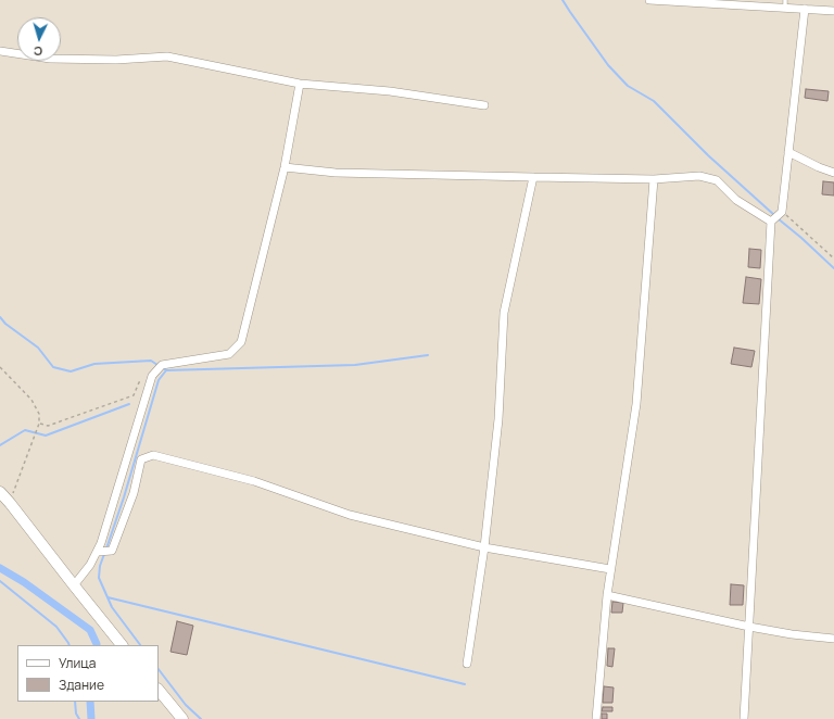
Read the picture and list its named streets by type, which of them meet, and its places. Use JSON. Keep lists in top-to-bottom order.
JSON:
{
  "legend": ["Улица", "Здание"],
  "north": "bottom"
}
